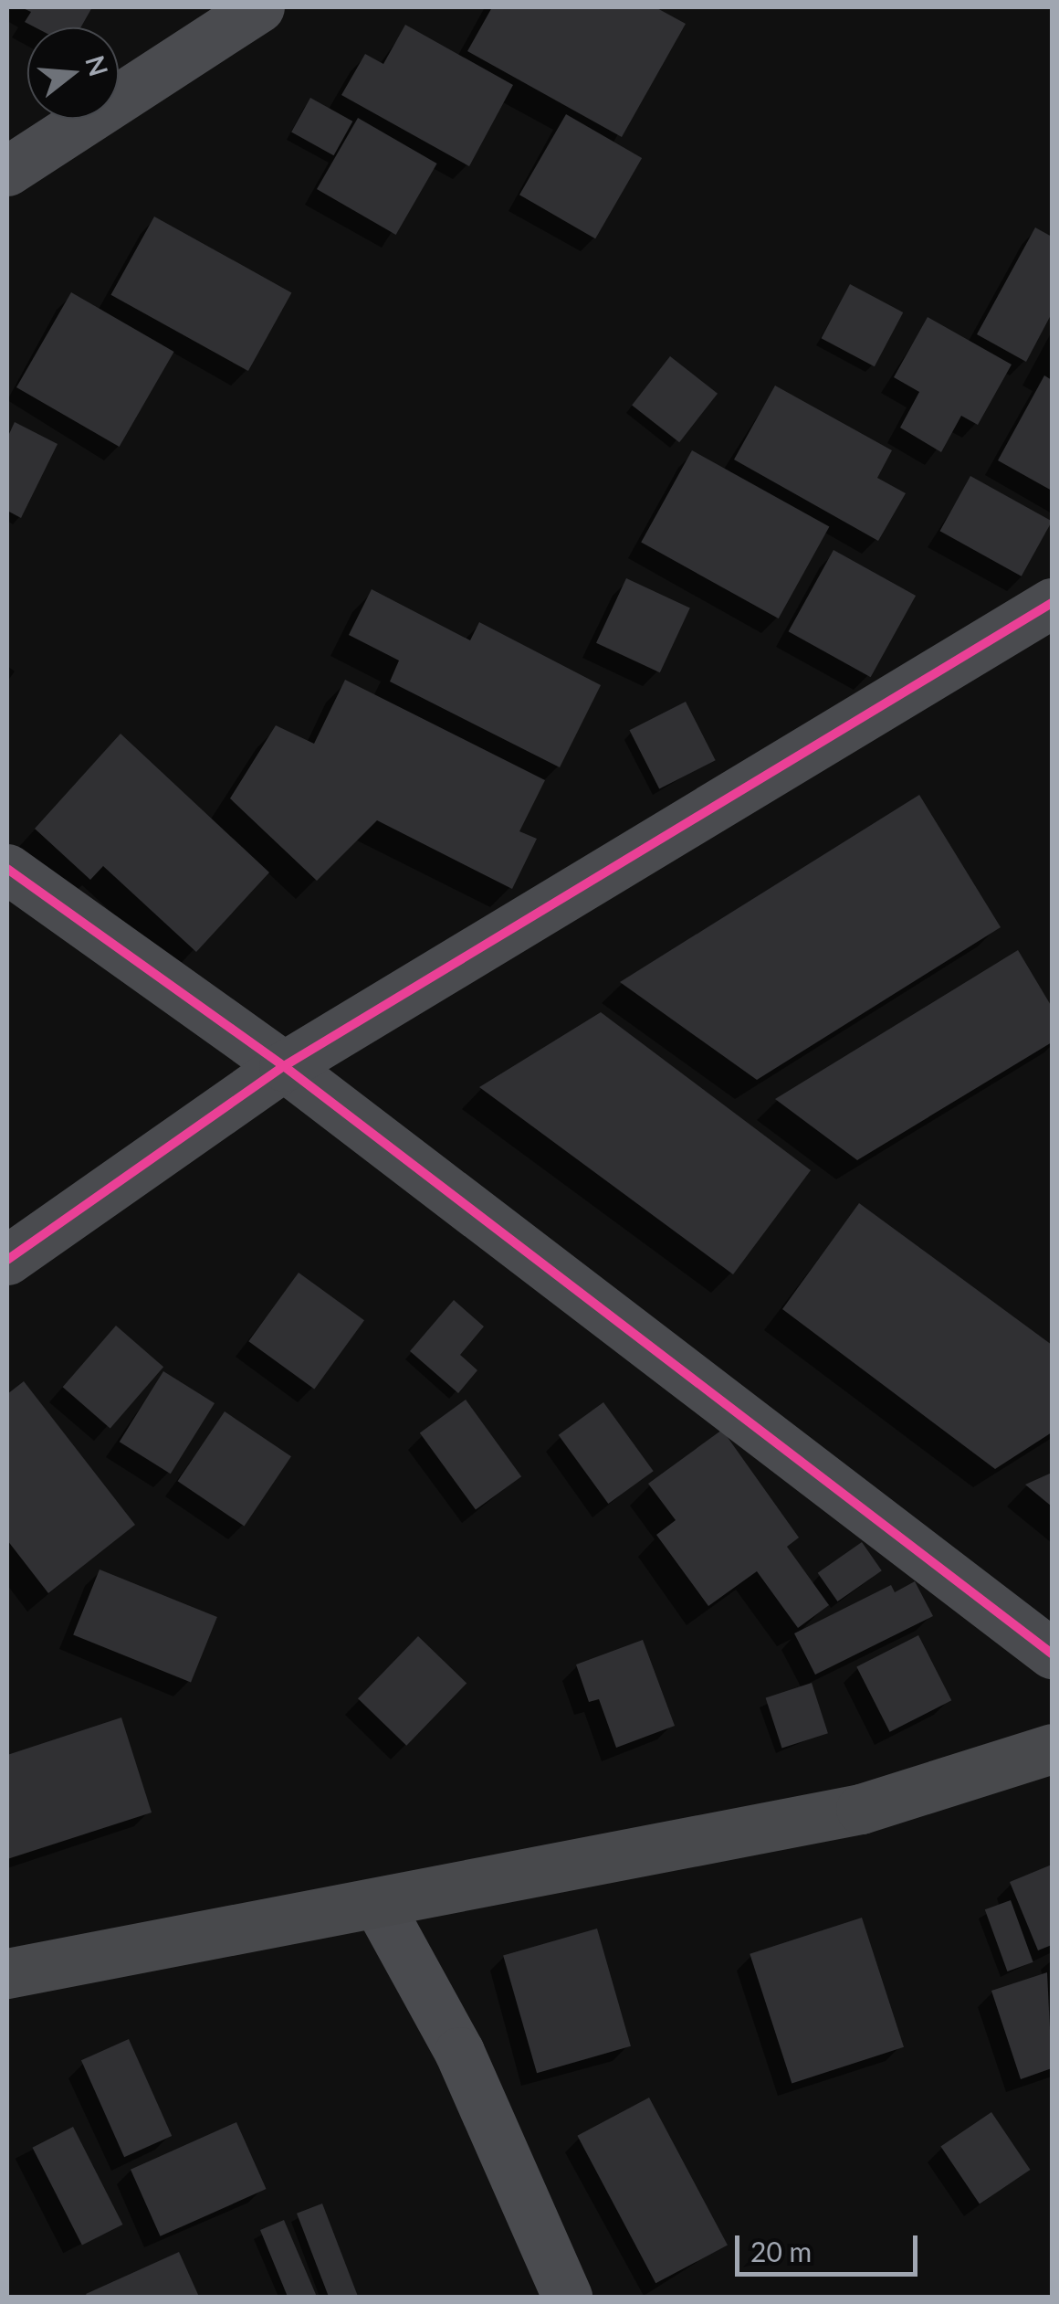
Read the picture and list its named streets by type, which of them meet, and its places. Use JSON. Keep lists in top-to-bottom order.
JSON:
{
  "scale_bar": "20 m",
  "north": "right"
}
